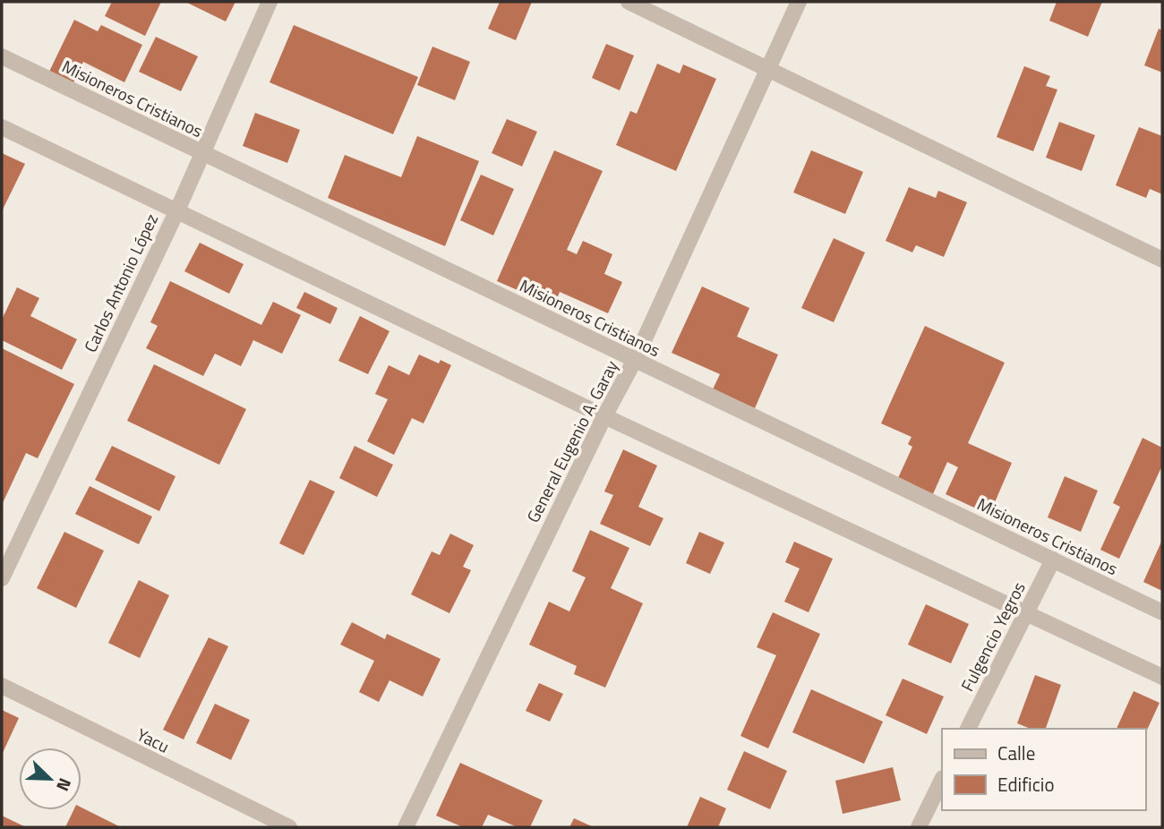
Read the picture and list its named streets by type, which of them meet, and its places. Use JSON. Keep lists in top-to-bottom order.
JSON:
{
  "streets": {
    "street": [
      "Misioneros Cristianos",
      "Carlos Antonio López",
      "General Eugenio A. Garay",
      "Fulgencio Yegros",
      "Yacu"
    ]
  },
  "crossings": [
    ["Misioneros Cristianos", "Carlos Antonio López"],
    ["Misioneros Cristianos", "General Eugenio A. Garay"],
    ["Misioneros Cristianos", "Fulgencio Yegros"]
  ],
  "legend": ["Calle", "Edificio"],
  "north": "bottom right"
}
